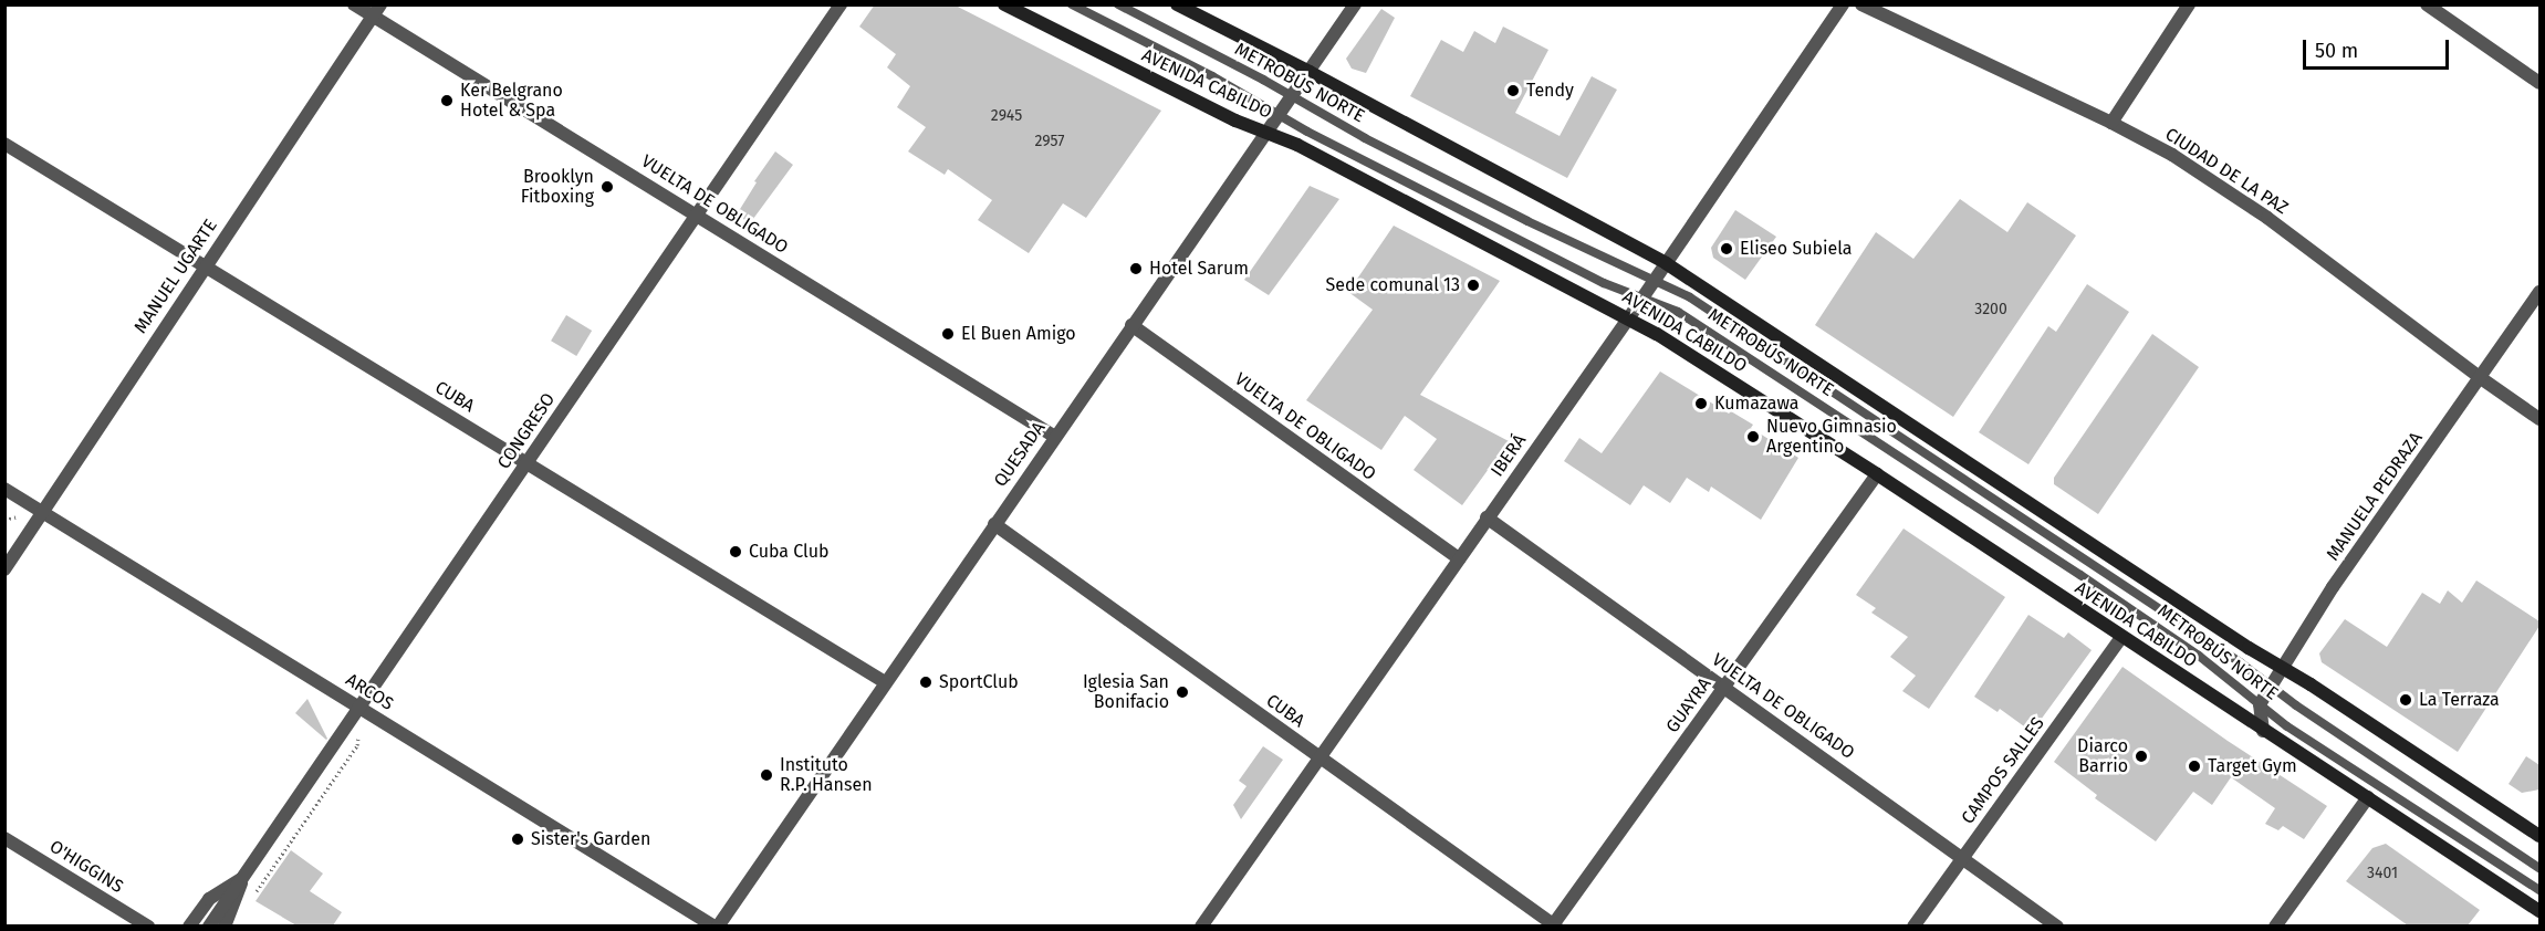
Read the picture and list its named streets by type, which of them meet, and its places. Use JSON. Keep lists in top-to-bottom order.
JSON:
{
  "streets": {
    "main road": ["AVENIDA CABILDO"],
    "street": [
      "CIUDAD DE LA PAZ",
      "VUELTA DE OBLIGADO",
      "MANUEL UGARTE",
      "CUBA",
      "CONGRESO",
      "QUESADA",
      "IBERÁ",
      "MANUELA PEDRAZA",
      "ARCOS",
      "GUAYRA",
      "CAMPOS SALLES",
      "O'HIGGINS"
    ],
    "lane": ["METROBÚS NORTE"]
  },
  "crossings": [
    ["METROBÚS NORTE", "QUESADA"],
    ["METROBÚS NORTE", "IBERÁ"],
    ["METROBÚS NORTE", "MANUELA PEDRAZA"],
    ["AVENIDA CABILDO", "QUESADA"],
    ["AVENIDA CABILDO", "IBERÁ"],
    ["AVENIDA CABILDO", "GUAYRA"],
    ["AVENIDA CABILDO", "CAMPOS SALLES"],
    ["CIUDAD DE LA PAZ", "MANUELA PEDRAZA"],
    ["VUELTA DE OBLIGADO", "MANUEL UGARTE"],
    ["VUELTA DE OBLIGADO", "CONGRESO"],
    ["VUELTA DE OBLIGADO", "QUESADA"],
    ["VUELTA DE OBLIGADO", "IBERÁ"],
    ["VUELTA DE OBLIGADO", "GUAYRA"],
    ["VUELTA DE OBLIGADO", "CAMPOS SALLES"],
    ["MANUEL UGARTE", "CUBA"],
    ["MANUEL UGARTE", "ARCOS"],
    ["CUBA", "CONGRESO"],
    ["CUBA", "QUESADA"],
    ["CUBA", "IBERÁ"],
    ["CUBA", "GUAYRA"],
    ["CONGRESO", "ARCOS"],
    ["QUESADA", "ARCOS"]
  ],
  "places": [
    "Tendy",
    "Ker Belgrano Hotel & Spa",
    "Brooklyn Fitboxing",
    "Eliseo Subiela",
    "Hotel Sarum",
    "Sede comunal 13",
    "El Buen Amigo",
    "Kumazawa",
    "Nuevo Gimnasio Argentino",
    "Cuba Club",
    "SportClub",
    "Iglesia San Bonifacio",
    "La Terraza",
    "Diarco Barrio",
    "Target Gym",
    "Instituto R.P. Hansen",
    "Sister's Garden"
  ],
  "house_numbers": [
    "2945",
    "2957",
    "3200",
    "3401"
  ],
  "scale_bar": "50 m"
}
